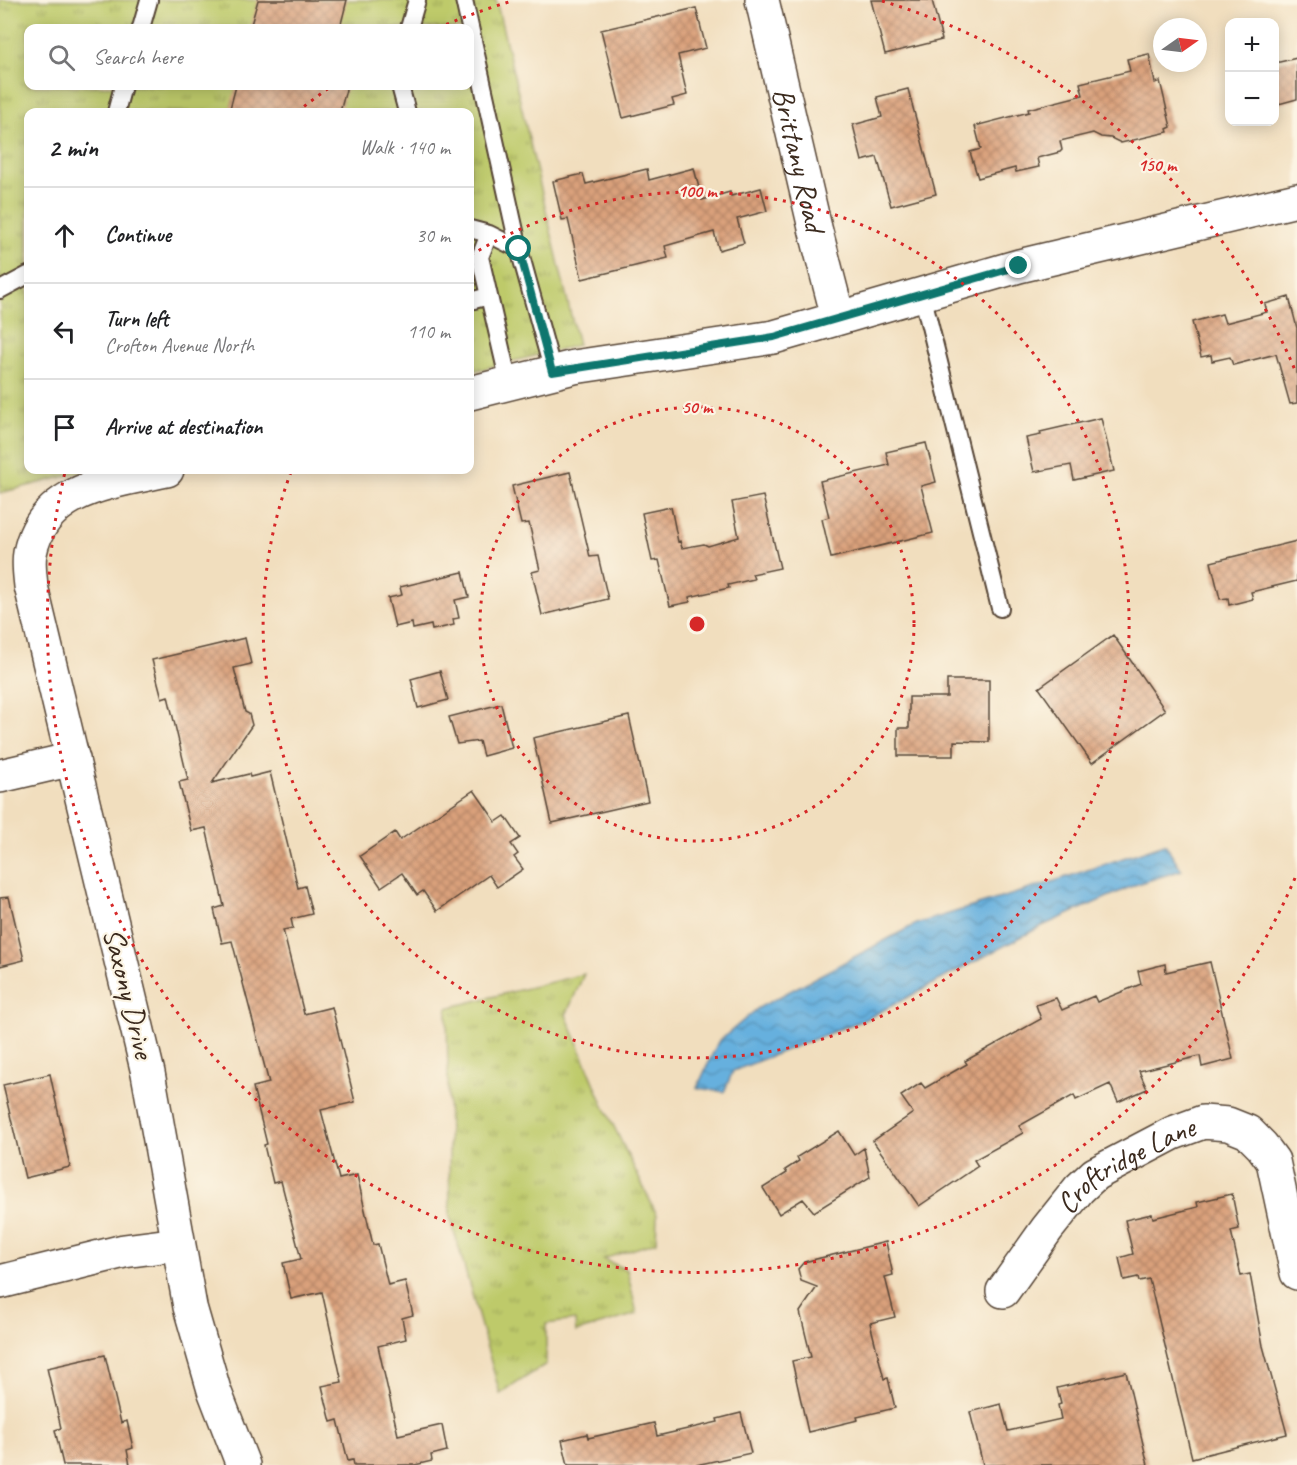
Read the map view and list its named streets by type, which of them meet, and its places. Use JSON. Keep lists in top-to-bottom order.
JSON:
{
  "streets": {
    "street": ["Brittany Road", "Saxony Drive", "Croftridge Lane"]
  },
  "north": "right",
  "page": {
    "map_buttons": ["+", "−"],
    "search": "Search here",
    "heading": ["2 min", "Walk · 140 m"],
    "list": [
      ["Continue", "30 m"],
      ["Turn left", "Crofton Avenue North", "110 m"],
      "Arrive at destination"
    ]
  },
  "rings": ["150 m", "100 m", "50 m"]
}
